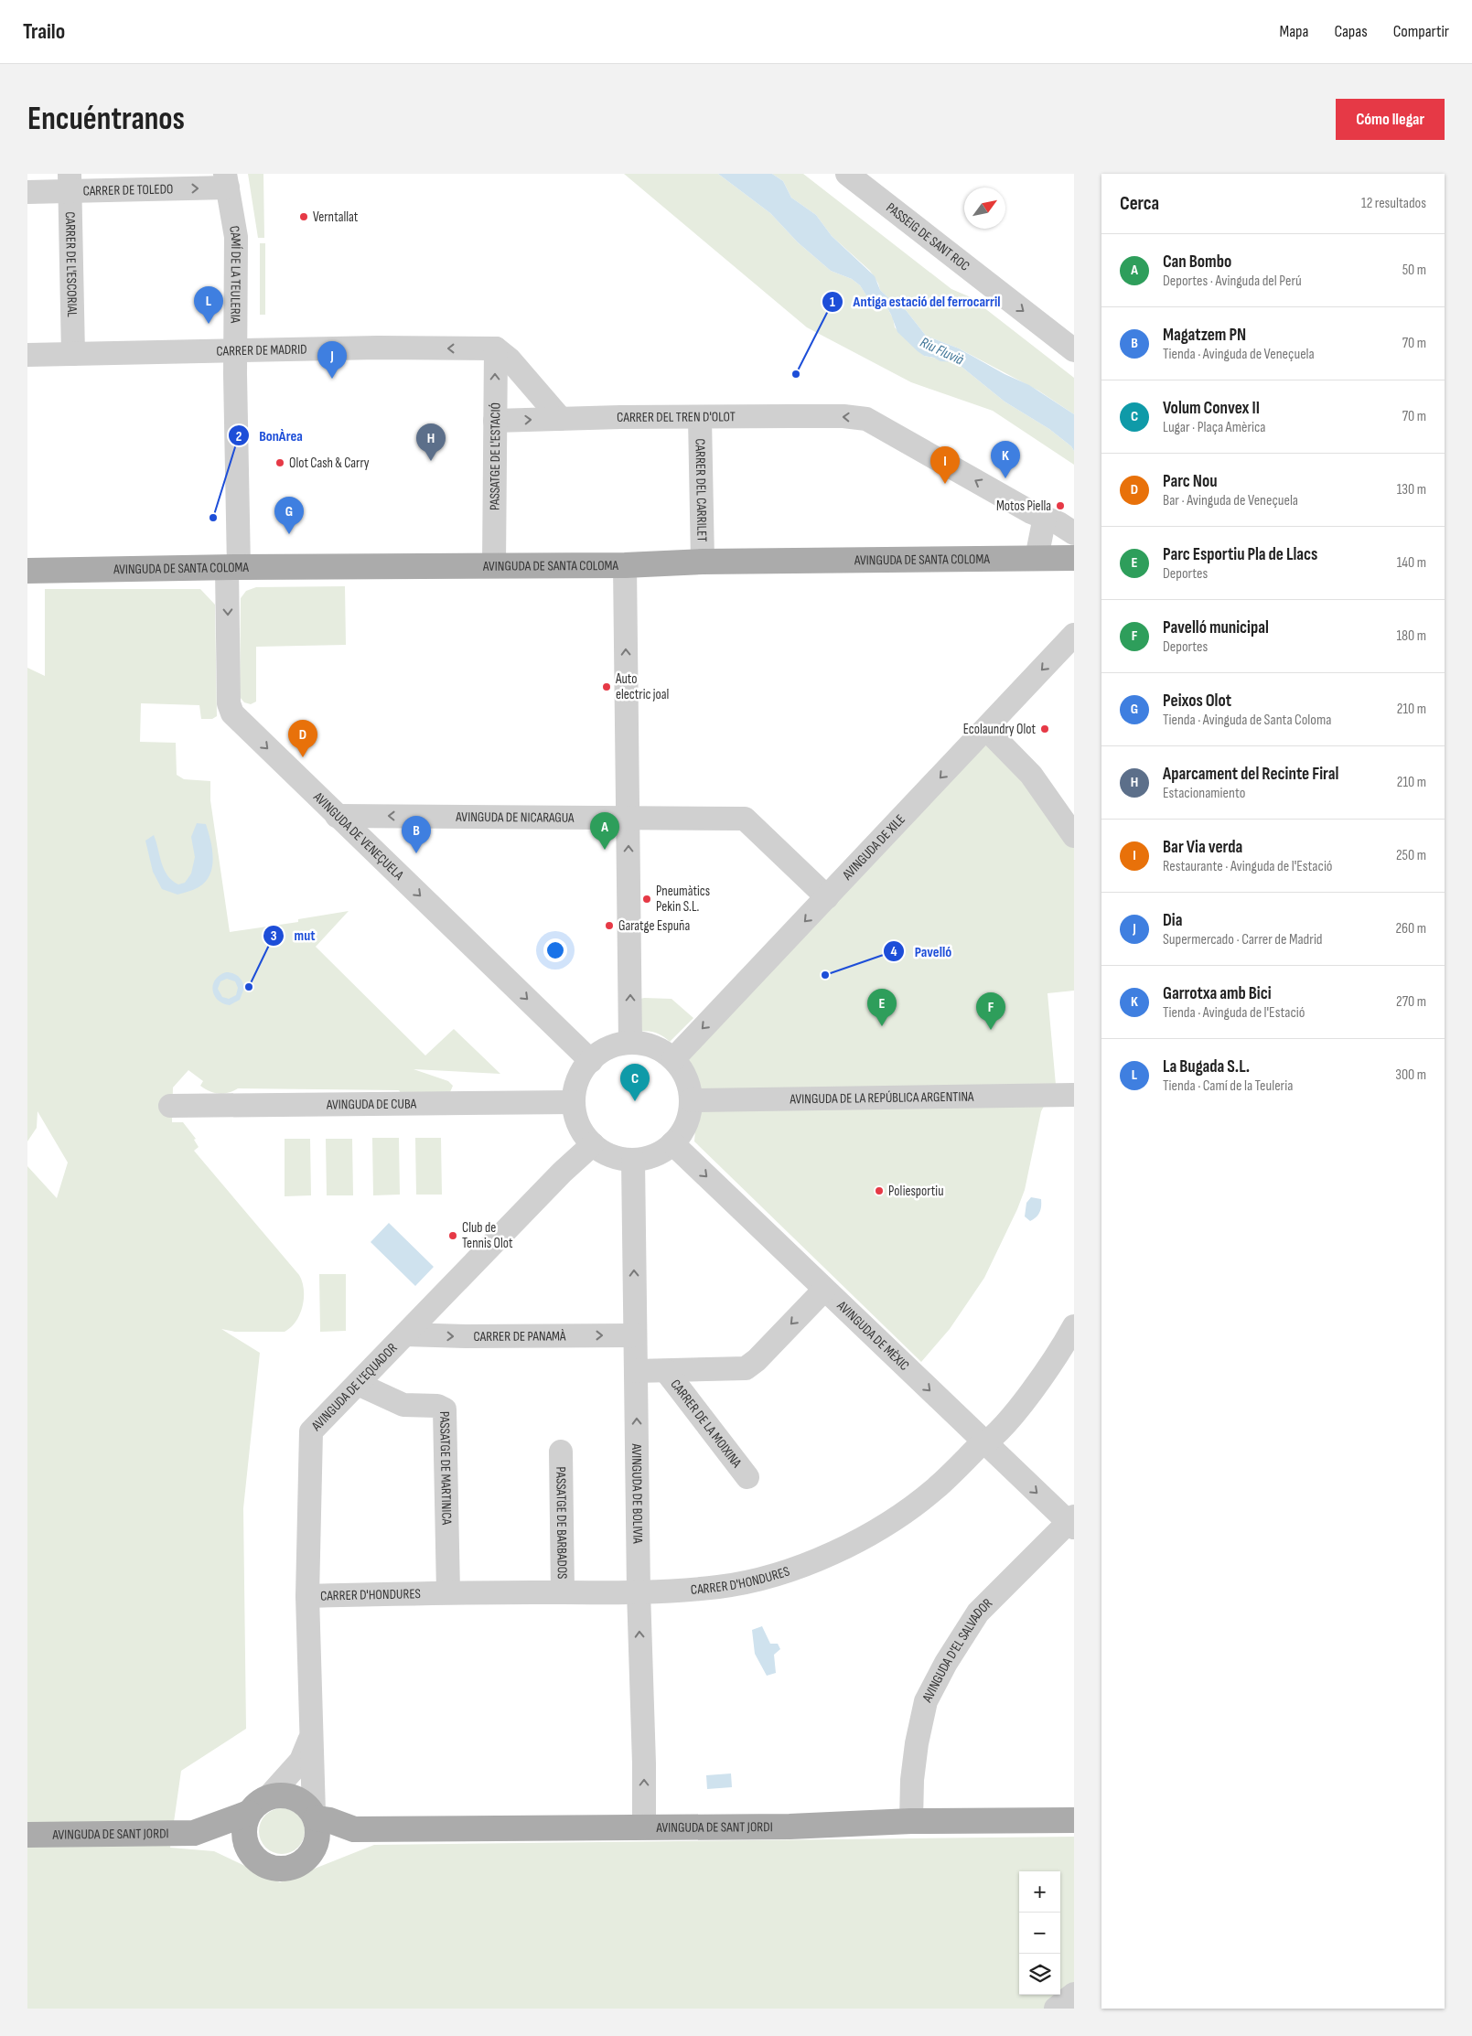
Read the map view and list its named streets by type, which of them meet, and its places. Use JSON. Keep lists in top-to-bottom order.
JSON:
{
  "streets": {
    "main road": ["AVINGUDA DE SANTA COLOMA", "AVINGUDA DE SANT JORDI"],
    "street": [
      "CARRER DE TOLEDO",
      "PASSEIG DE SANT ROC",
      "CARRER DE L'ESCORIAL",
      "CAMÍ DE LA TEULERIA",
      "CARRER DE MADRID",
      "CARRER DEL TREN D'OLOT",
      "PASSATGE DE L'ESTACIÓ",
      "CARRER DEL CARRILET",
      "AVINGUDA DE NICARAGUA",
      "AVINGUDA DE VENEÇUELA",
      "AVINGUDA DE XILE",
      "AVINGUDA DE LA REPÚBLICA ARGENTINA",
      "AVINGUDA DE CUBA",
      "CARRER DE PANAMÀ",
      "AVINGUDA DE MÈXIC",
      "AVINGUDA DE L'EQUADOR",
      "CARRER DE LA MOIXINA",
      "PASSATGE DE MARTINICA",
      "AVINGUDA DE BOLIVIA",
      "PASSATGE DE BARBADOS",
      "CARRER D'HONDURES",
      "AVINGUDA D'EL SALVADOR"
    ]
  },
  "crossings": [
    ["CARRER DE TOLEDO", "CARRER DE L'ESCORIAL"],
    ["CARRER DE TOLEDO", "CAMÍ DE LA TEULERIA"],
    ["CARRER DE L'ESCORIAL", "CARRER DE MADRID"],
    ["CAMÍ DE LA TEULERIA", "CARRER DE MADRID"],
    ["CAMÍ DE LA TEULERIA", "AVINGUDA DE SANTA COLOMA"],
    ["CAMÍ DE LA TEULERIA", "AVINGUDA DE VENEÇUELA"],
    ["CARRER DE MADRID", "PASSATGE DE L'ESTACIÓ"],
    ["CARRER DEL TREN D'OLOT", "PASSATGE DE L'ESTACIÓ"],
    ["CARRER DEL TREN D'OLOT", "CARRER DEL CARRILET"],
    ["PASSATGE DE L'ESTACIÓ", "AVINGUDA DE SANTA COLOMA"],
    ["CARRER DEL CARRILET", "AVINGUDA DE SANTA COLOMA"],
    ["AVINGUDA DE SANTA COLOMA", "AVINGUDA DE VENEÇUELA"],
    ["AVINGUDA DE NICARAGUA", "AVINGUDA DE VENEÇUELA"],
    ["AVINGUDA DE NICARAGUA", "AVINGUDA DE XILE"],
    ["AVINGUDA DE VENEÇUELA", "AVINGUDA DE XILE"],
    ["AVINGUDA DE VENEÇUELA", "AVINGUDA DE LA REPÚBLICA ARGENTINA"],
    ["AVINGUDA DE VENEÇUELA", "AVINGUDA DE CUBA"],
    ["AVINGUDA DE VENEÇUELA", "AVINGUDA DE MÈXIC"],
    ["AVINGUDA DE VENEÇUELA", "AVINGUDA DE L'EQUADOR"],
    ["AVINGUDA DE VENEÇUELA", "AVINGUDA DE BOLIVIA"],
    ["AVINGUDA DE XILE", "AVINGUDA DE LA REPÚBLICA ARGENTINA"],
    ["AVINGUDA DE XILE", "AVINGUDA DE CUBA"],
    ["AVINGUDA DE XILE", "AVINGUDA DE MÈXIC"],
    ["AVINGUDA DE XILE", "AVINGUDA DE L'EQUADOR"],
    ["AVINGUDA DE XILE", "AVINGUDA DE BOLIVIA"],
    ["AVINGUDA DE LA REPÚBLICA ARGENTINA", "AVINGUDA DE CUBA"],
    ["AVINGUDA DE LA REPÚBLICA ARGENTINA", "AVINGUDA DE MÈXIC"],
    ["AVINGUDA DE LA REPÚBLICA ARGENTINA", "AVINGUDA DE L'EQUADOR"],
    ["AVINGUDA DE LA REPÚBLICA ARGENTINA", "AVINGUDA DE BOLIVIA"],
    ["AVINGUDA DE CUBA", "AVINGUDA DE MÈXIC"],
    ["AVINGUDA DE CUBA", "AVINGUDA DE L'EQUADOR"],
    ["AVINGUDA DE CUBA", "AVINGUDA DE BOLIVIA"],
    ["CARRER DE PANAMÀ", "AVINGUDA DE L'EQUADOR"],
    ["CARRER DE PANAMÀ", "AVINGUDA DE BOLIVIA"],
    ["AVINGUDA DE MÈXIC", "AVINGUDA DE L'EQUADOR"],
    ["AVINGUDA DE MÈXIC", "AVINGUDA DE BOLIVIA"],
    ["AVINGUDA DE MÈXIC", "CARRER D'HONDURES"],
    ["AVINGUDA DE MÈXIC", "AVINGUDA D'EL SALVADOR"],
    ["AVINGUDA DE L'EQUADOR", "PASSATGE DE MARTINICA"],
    ["AVINGUDA DE L'EQUADOR", "AVINGUDA DE BOLIVIA"],
    ["AVINGUDA DE L'EQUADOR", "CARRER D'HONDURES"],
    ["AVINGUDA DE L'EQUADOR", "AVINGUDA DE SANT JORDI"],
    ["PASSATGE DE MARTINICA", "CARRER D'HONDURES"],
    ["AVINGUDA DE BOLIVIA", "CARRER D'HONDURES"],
    ["AVINGUDA DE BOLIVIA", "AVINGUDA DE SANT JORDI"],
    ["PASSATGE DE BARBADOS", "CARRER D'HONDURES"],
    ["AVINGUDA D'EL SALVADOR", "AVINGUDA DE SANT JORDI"]
  ],
  "one_way": [
    "CARRER DE TOLEDO",
    "PASSEIG DE SANT ROC",
    "CARRER DE MADRID",
    "AVINGUDA DE NICARAGUA",
    "AVINGUDA DE VENEÇUELA",
    "AVINGUDA DE XILE",
    "CARRER DE PANAMÀ",
    "AVINGUDA DE MÈXIC",
    "AVINGUDA DE BOLIVIA"
  ],
  "water": ["Riu Fluvià"],
  "places": [
    "Verntallat",
    "Antiga estació del ferrocarril",
    "Olot Cash & Carry",
    "Motos Piella",
    "BonÀrea",
    "Auto electric joal",
    "Ecolaundry Olot",
    "Pneumàtics Pekin S.L.",
    "Garatge Espuña",
    "Pavelló",
    "mut",
    "Poliesportiu",
    "Club de Tennis Olot"
  ],
  "north": "top right",
  "page": {
    "header": "Trailo",
    "nav": ["Mapa", "Capas", "Compartir"],
    "buttons": "Cómo llegar",
    "title": "Encuéntranos",
    "heading": ["Cerca", "12 resultados"],
    "list": [
      {
        "mark": "A",
        "name": "Can Bombo",
        "note": "Deportes · Avinguda del Perú",
        "value": "50 m"
      },
      {
        "mark": "B",
        "name": "Magatzem PN",
        "note": "Tienda · Avinguda de Veneçuela",
        "value": "70 m"
      },
      {
        "mark": "C",
        "name": "Volum Convex II",
        "note": "Lugar · Plaça Amèrica",
        "value": "70 m"
      },
      {
        "mark": "D",
        "name": "Parc Nou",
        "note": "Bar · Avinguda de Veneçuela",
        "value": "130 m"
      },
      {
        "mark": "E",
        "name": "Parc Esportiu Pla de Llacs",
        "note": "Deportes",
        "value": "140 m"
      },
      {
        "mark": "F",
        "name": "Pavelló municipal",
        "note": "Deportes",
        "value": "180 m"
      },
      {
        "mark": "G",
        "name": "Peixos Olot",
        "note": "Tienda · Avinguda de Santa Coloma",
        "value": "210 m"
      },
      {
        "mark": "H",
        "name": "Aparcament del Recinte Firal",
        "note": "Estacionamiento",
        "value": "210 m"
      },
      {
        "mark": "I",
        "name": "Bar Via verda",
        "note": "Restaurante · Avinguda de l'Estació",
        "value": "250 m"
      },
      {
        "mark": "J",
        "name": "Dia",
        "note": "Supermercado · Carrer de Madrid",
        "value": "260 m"
      },
      {
        "mark": "K",
        "name": "Garrotxa amb Bici",
        "note": "Tienda · Avinguda de l'Estació",
        "value": "270 m"
      },
      {
        "mark": "L",
        "name": "La Bugada S.L.",
        "note": "Tienda · Camí de la Teuleria",
        "value": "300 m"
      }
    ],
    "pins": [
      "L",
      "J",
      "H",
      "K",
      "I",
      "G",
      "D",
      "A",
      "B",
      "E",
      "F",
      "C"
    ],
    "map_buttons": ["+", "−"]
  }
}
